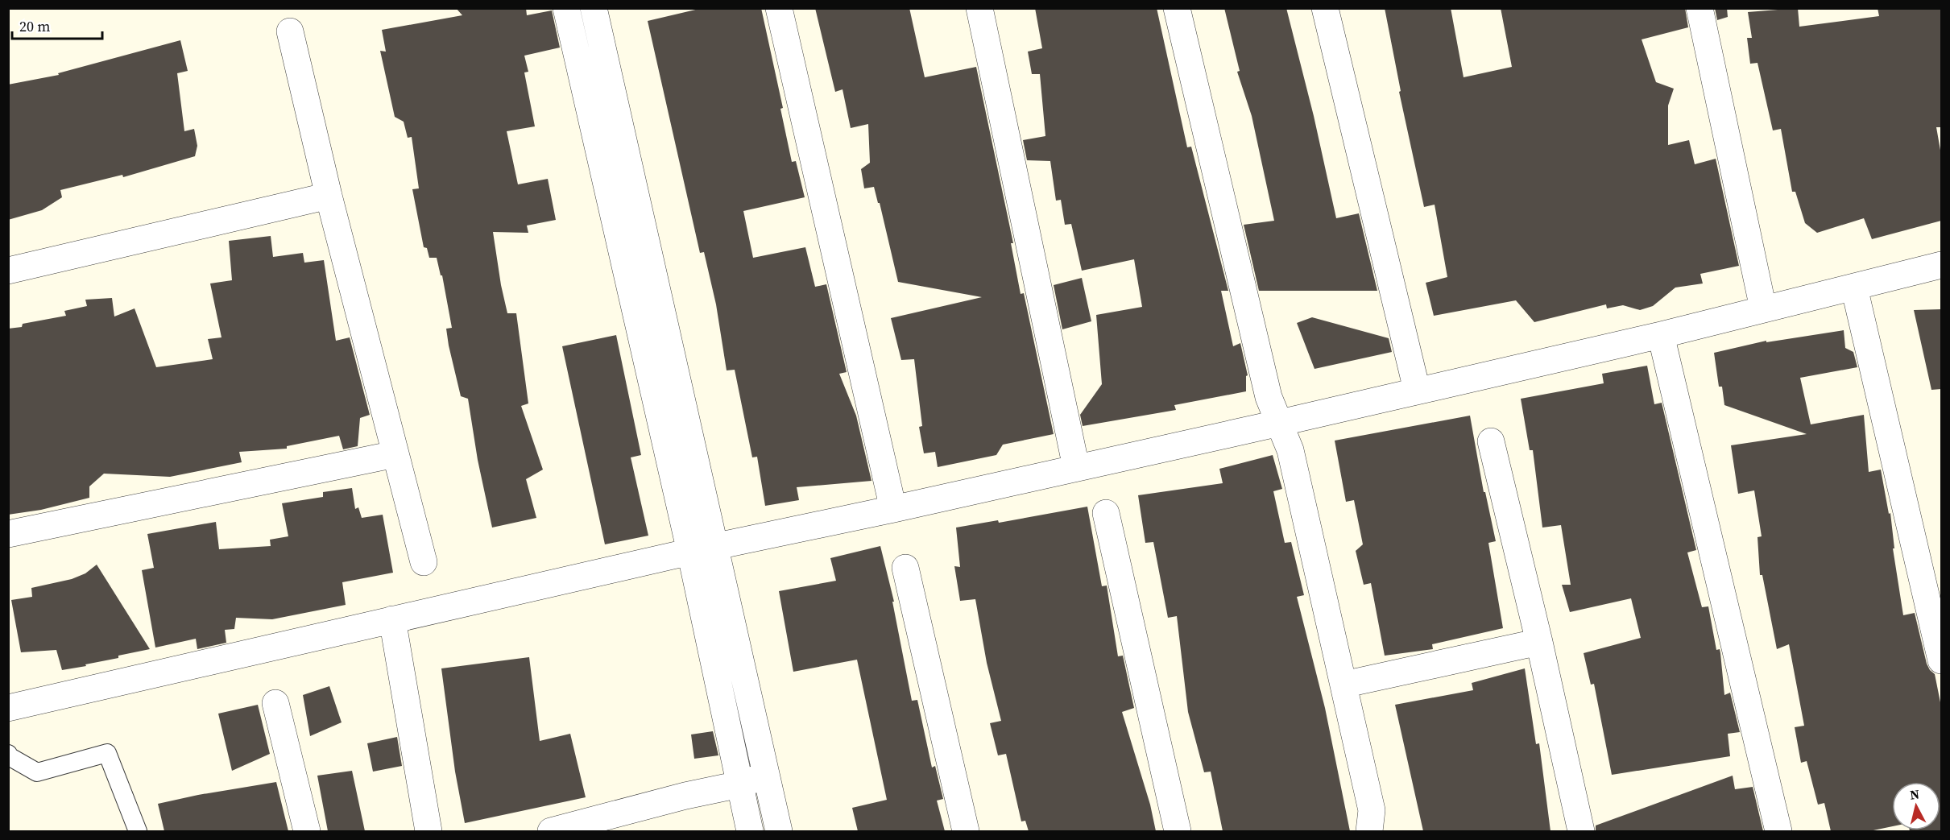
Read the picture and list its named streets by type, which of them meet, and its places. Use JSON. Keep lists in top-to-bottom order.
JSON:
{
  "scale_bar": "20 m",
  "north": "top"
}
